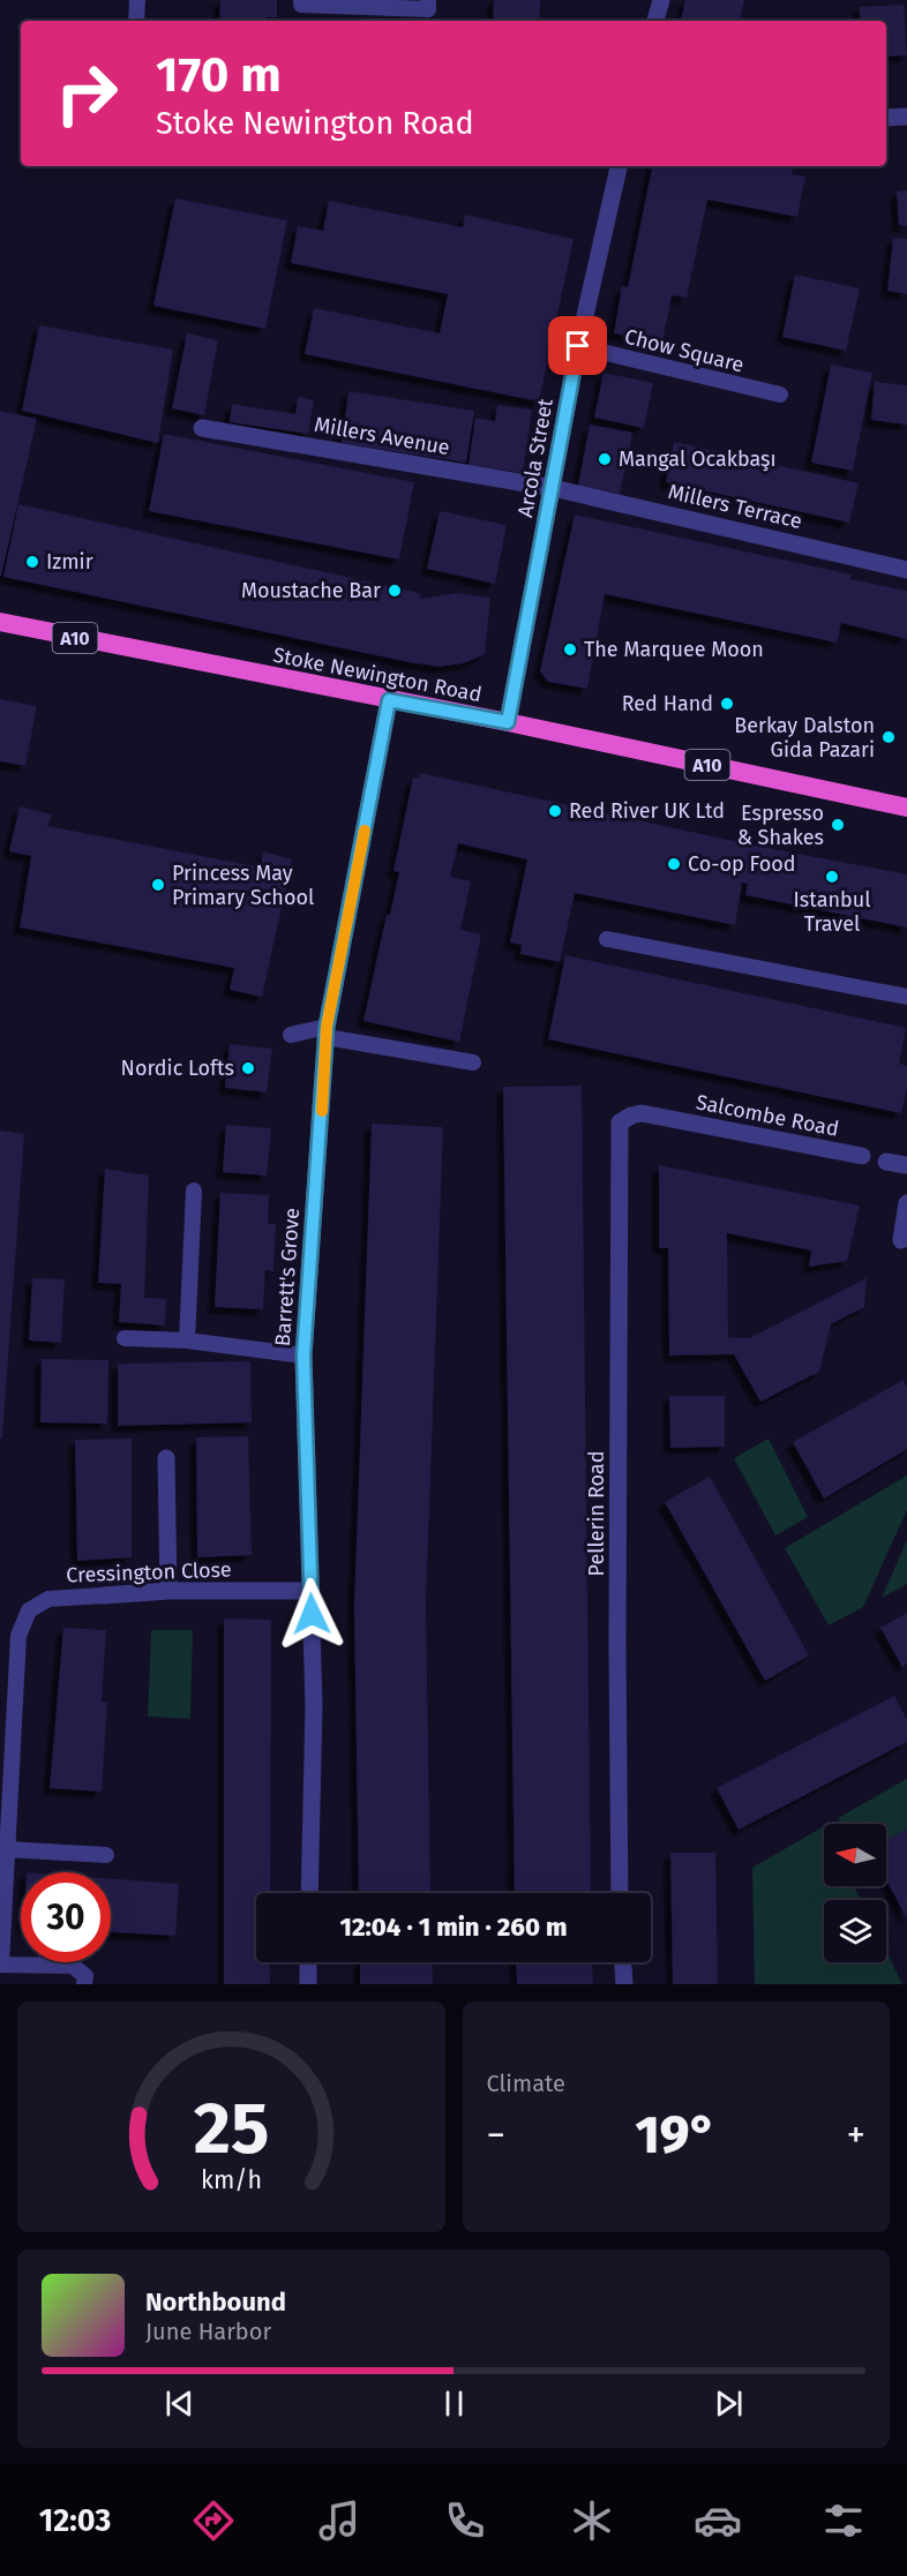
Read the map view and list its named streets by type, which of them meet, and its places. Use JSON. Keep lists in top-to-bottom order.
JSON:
{
  "streets": {
    "highway": ["A10", "Stoke Newington Road"],
    "street": [
      "Millers Avenue",
      "Arcola Street",
      "Millers Terrace",
      "Salcombe Road",
      "Barrett's Grove",
      "Pellerin Road",
      "Cressington Close"
    ],
    "lane": ["Chow Square"]
  },
  "crossings": [
    ["Chow Square", "Arcola Street"],
    ["Millers Avenue", "Arcola Street"],
    ["Millers Avenue", "Millers Terrace"],
    ["Arcola Street", "Millers Terrace"],
    ["Arcola Street", "Stoke Newington Road"],
    ["Stoke Newington Road", "Barrett's Grove"],
    ["Salcombe Road", "Pellerin Road"],
    ["Barrett's Grove", "Cressington Close"]
  ],
  "places": [
    "Mangal Ocakbaşı",
    "Izmir",
    "Moustache Bar",
    "The Marquee Moon",
    "Red Hand",
    "Berkay Dalston Gida Pazari",
    "Red River UK Ltd",
    "Espresso & Shakes",
    "Co-op Food",
    "Istanbul Travel",
    "Princess May Primary School",
    "Nordic Lofts"
  ],
  "north": "left",
  "page": {
    "turn": ["170 m", "Stoke Newington Road"],
    "limit": "30",
    "trip": "12:04 · 1 min · 260 m",
    "tile": "Climate",
    "heat": ["−", "19°", "+"],
    "song": ["Northbound", "June Harbor"],
    "tabs": "12:03",
    "gauge": ["25", "km/h"]
  }
}
